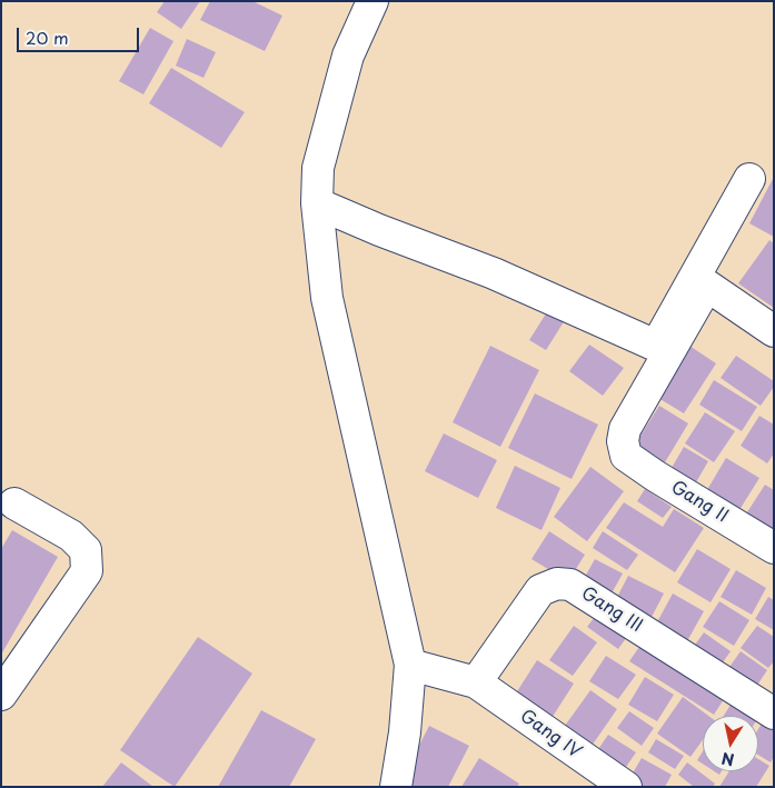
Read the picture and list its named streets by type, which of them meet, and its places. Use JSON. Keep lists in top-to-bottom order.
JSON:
{
  "streets": {
    "street": ["Gang II", "Gang III", "Gang IV"]
  },
  "crossings": [
    ["Gang III", "Gang IV"]
  ],
  "scale_bar": "20 m",
  "north": "bottom"
}
